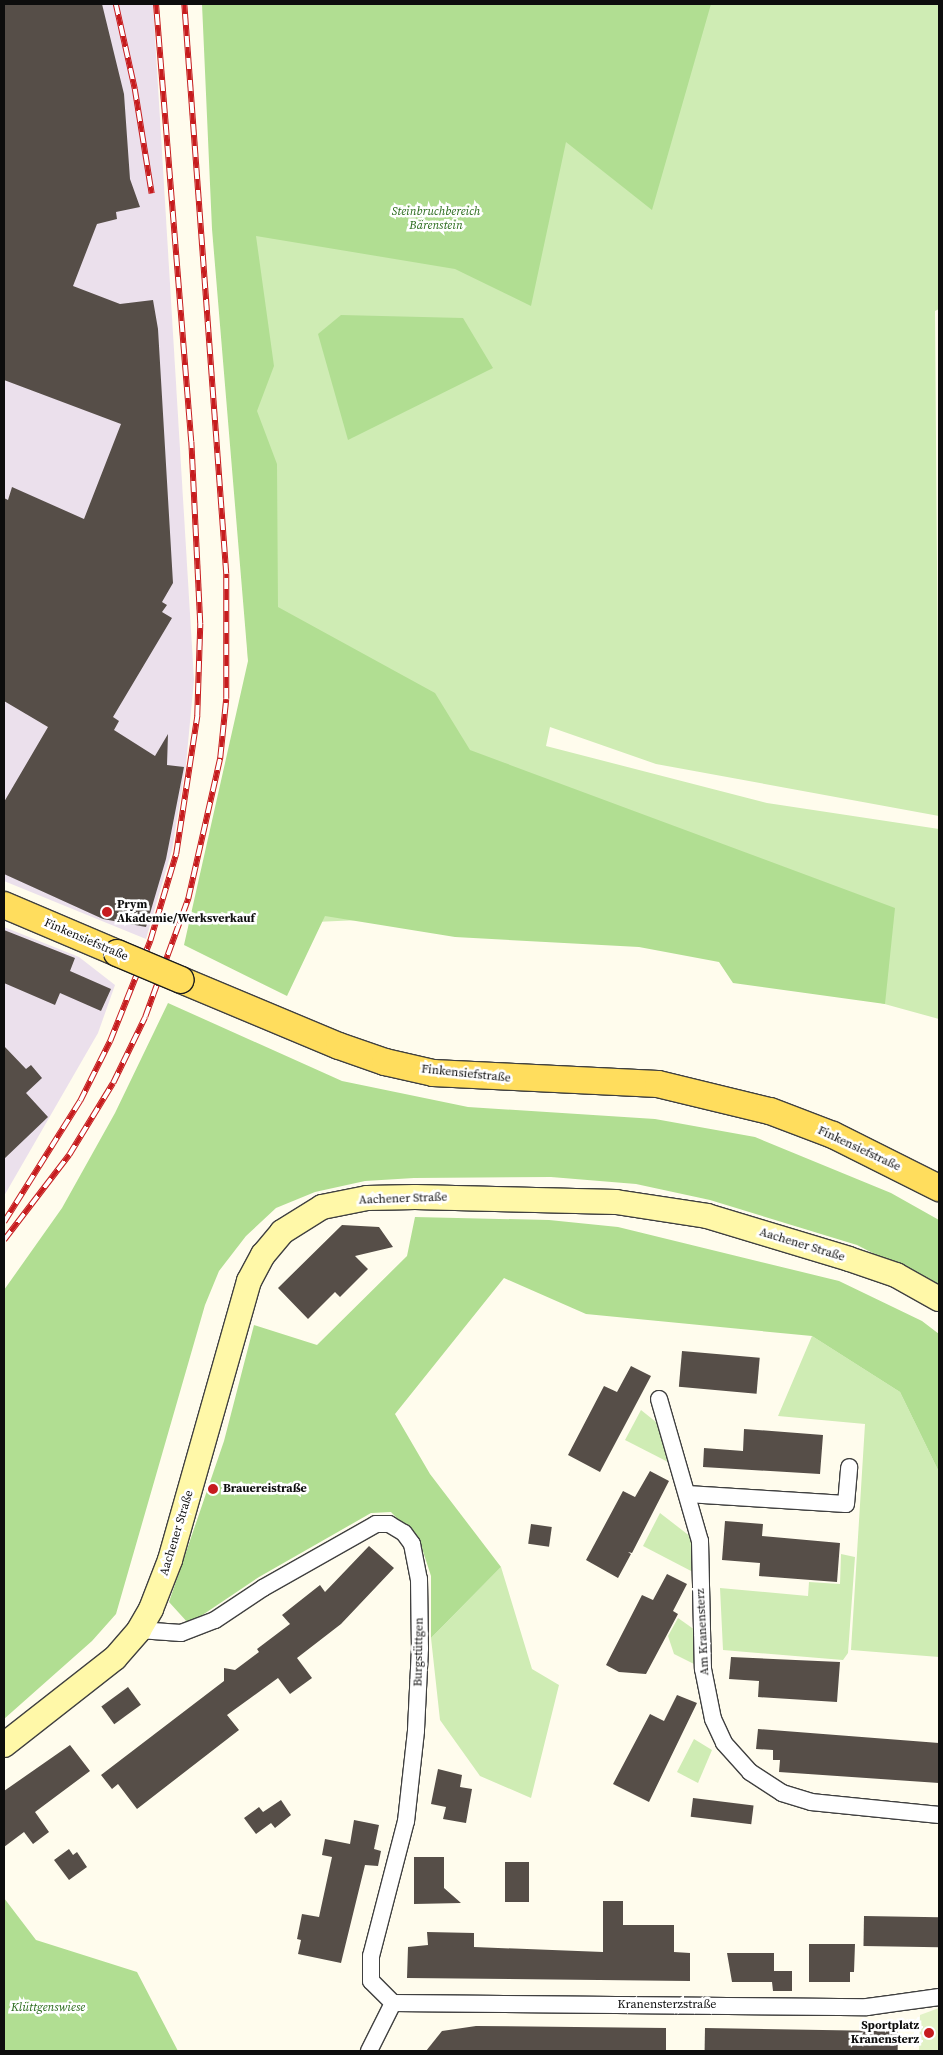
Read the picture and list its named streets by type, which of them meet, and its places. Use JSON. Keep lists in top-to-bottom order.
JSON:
{
  "streets": {
    "main road": ["Finkensiefstraße"],
    "street": [
      "Aachener Straße",
      "Am Kranensterz",
      "Burgstüttgen",
      "Kranensterzstraße"
    ]
  },
  "crossings": [
    ["Aachener Straße", "Burgstüttgen"],
    ["Burgstüttgen", "Kranensterzstraße"]
  ],
  "parks": ["Steinbruchbereich Bärenstein", "Klüttgenswiese"],
  "places": ["Prym Akademie/Werksverkauf", "Brauereistraße", "Sportplatz Kranensterz"]
}
